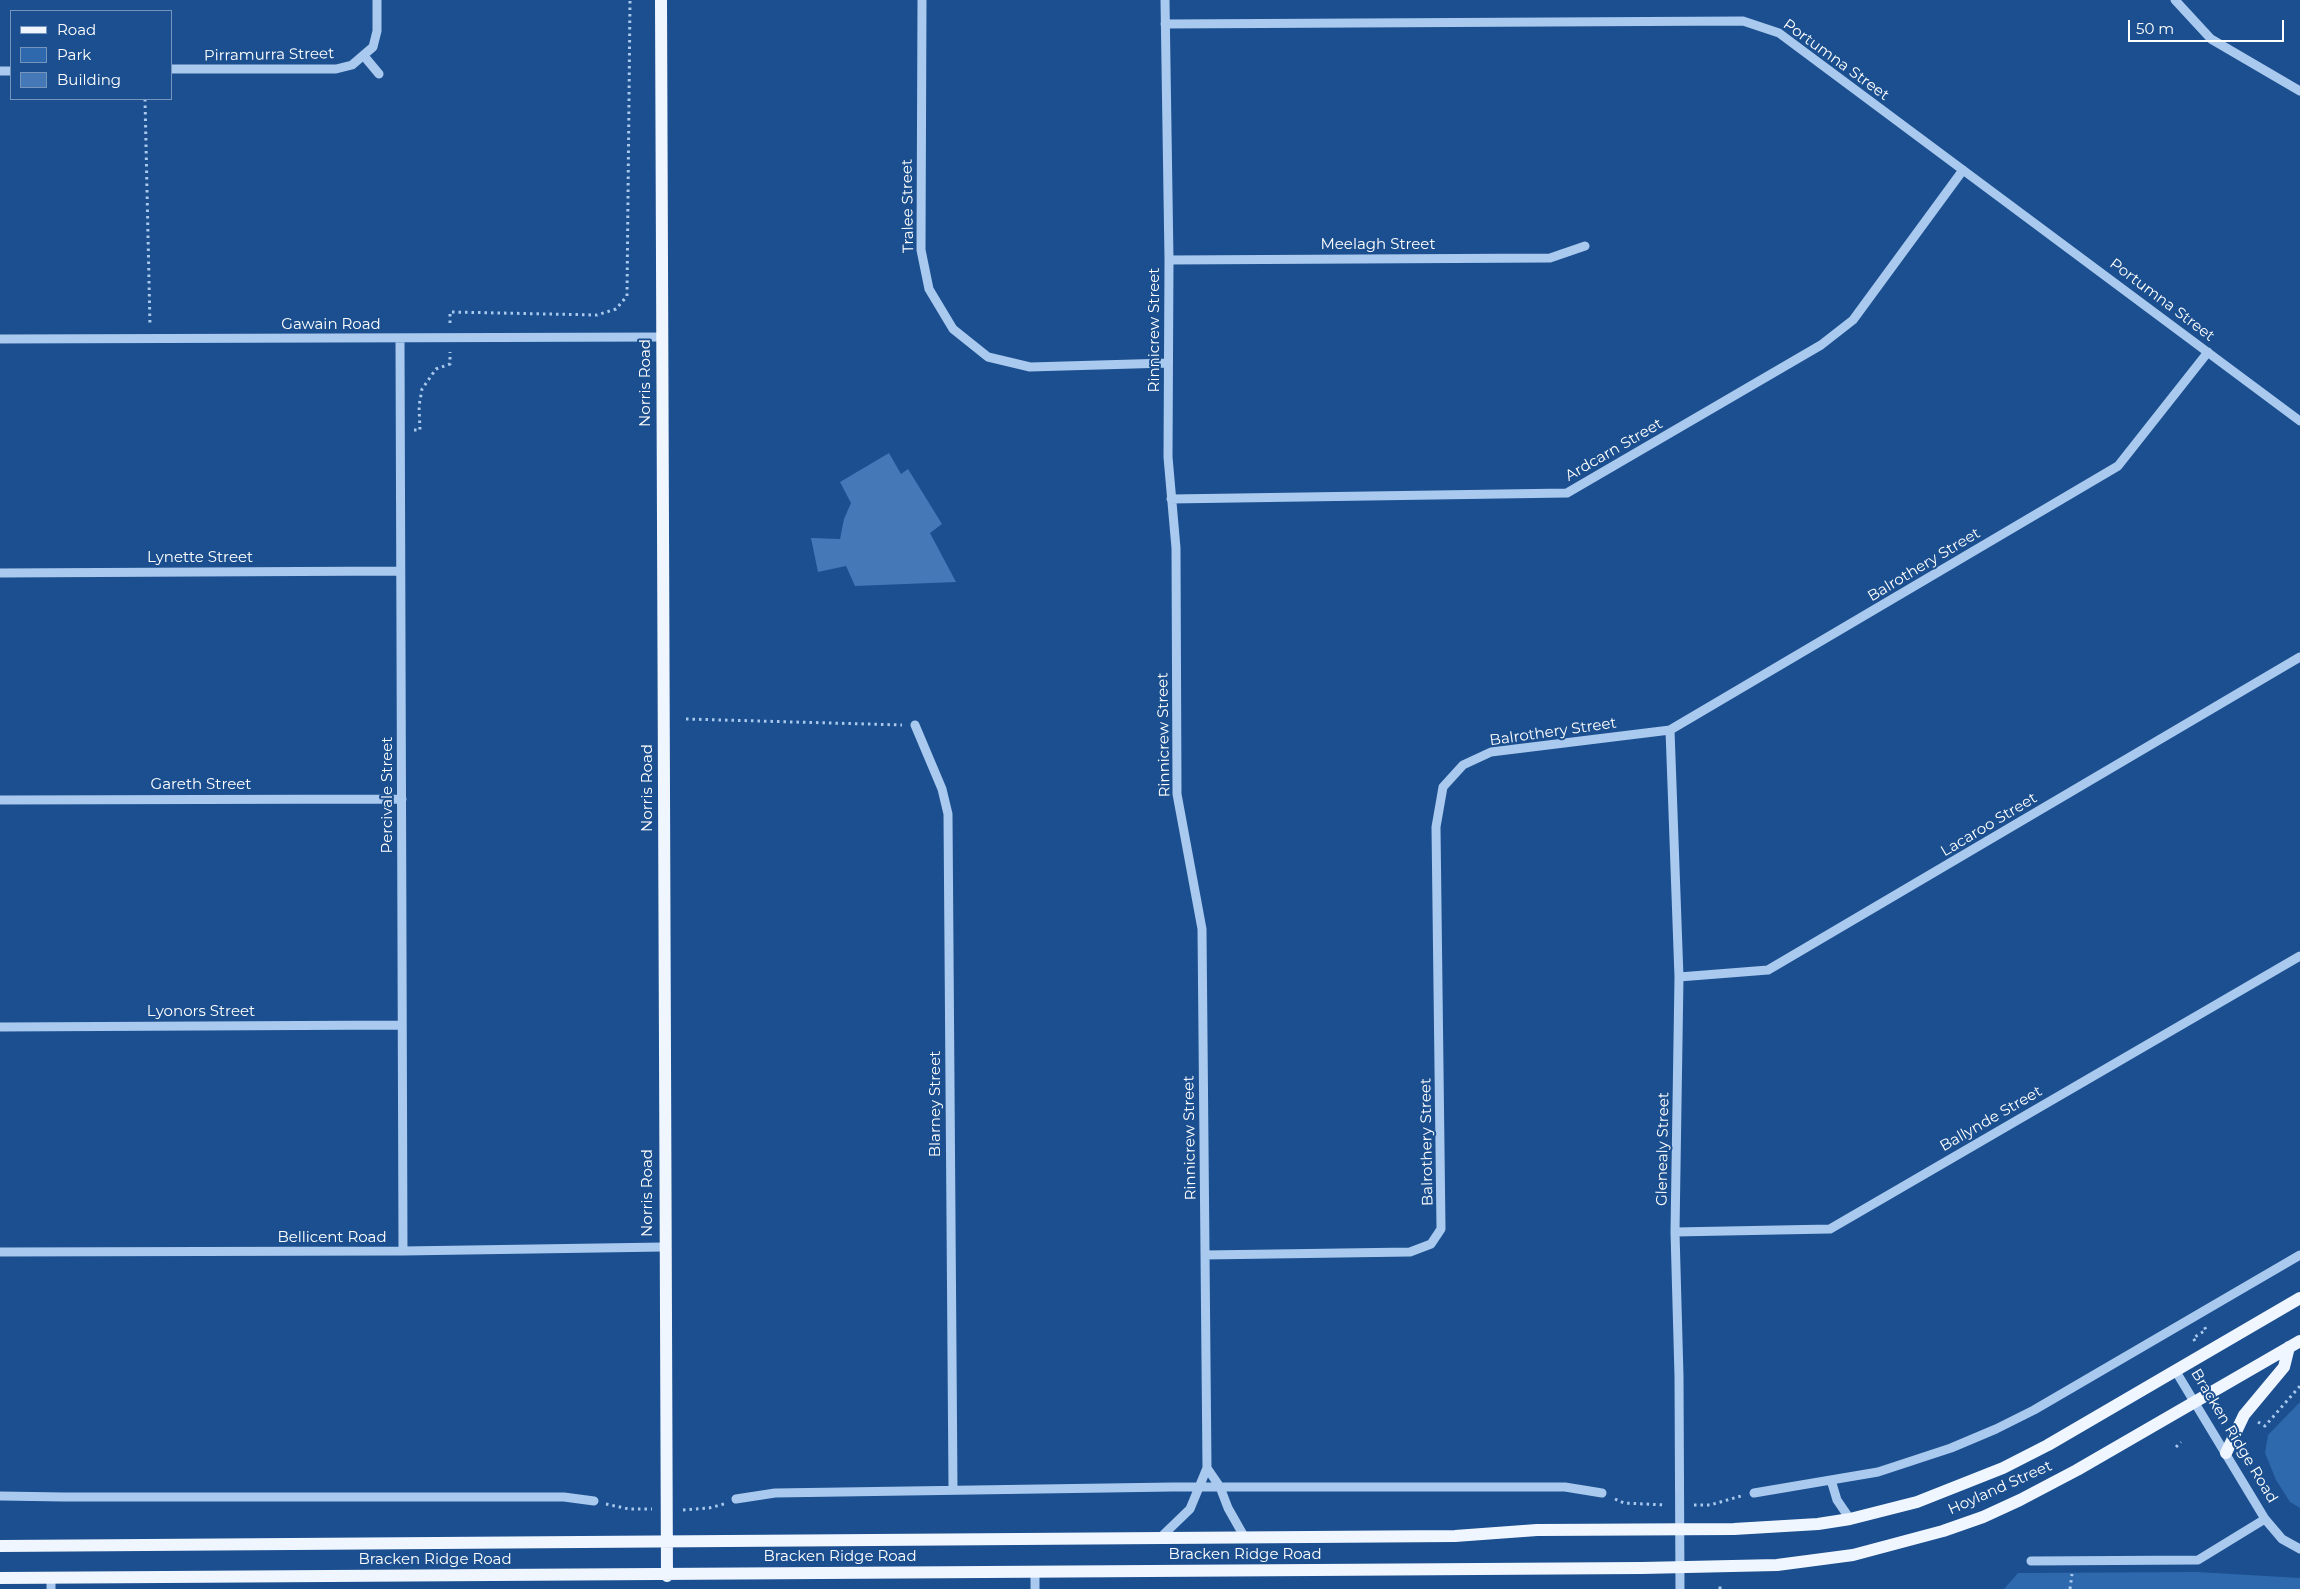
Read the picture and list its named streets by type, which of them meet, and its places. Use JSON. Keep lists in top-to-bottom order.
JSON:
{
  "streets": {
    "main road": ["Norris Road", "Bracken Ridge Road", "Hoyland Street"],
    "street": [
      "Pirramurra Street",
      "Portumna Street",
      "Tralee Street",
      "Meelagh Street",
      "Gawain Road",
      "Rinnicrew Street",
      "Ardcarn Street",
      "Lynette Street",
      "Balrothery Street",
      "Gareth Street",
      "Percivale Street",
      "Lacaroo Street",
      "Lyonors Street",
      "Blarney Street",
      "Ballynde Street",
      "Glenealy Street",
      "Bellicent Road"
    ]
  },
  "crossings": [
    ["Portumna Street", "Rinnicrew Street"],
    ["Portumna Street", "Ardcarn Street"],
    ["Portumna Street", "Balrothery Street"],
    ["Tralee Street", "Rinnicrew Street"],
    ["Meelagh Street", "Rinnicrew Street"],
    ["Gawain Road", "Norris Road"],
    ["Gawain Road", "Percivale Street"],
    ["Rinnicrew Street", "Ardcarn Street"],
    ["Rinnicrew Street", "Balrothery Street"],
    ["Rinnicrew Street", "Bracken Ridge Road"],
    ["Norris Road", "Bellicent Road"],
    ["Norris Road", "Bracken Ridge Road"],
    ["Lynette Street", "Percivale Street"],
    ["Balrothery Street", "Glenealy Street"],
    ["Gareth Street", "Percivale Street"],
    ["Percivale Street", "Lyonors Street"],
    ["Percivale Street", "Bellicent Road"],
    ["Lacaroo Street", "Glenealy Street"],
    ["Ballynde Street", "Glenealy Street"],
    ["Glenealy Street", "Bracken Ridge Road"],
    ["Glenealy Street", "Hoyland Street"],
    ["Bracken Ridge Road", "Hoyland Street"]
  ],
  "legend": ["Road", "Park", "Building"],
  "scale_bar": "50 m"
}
